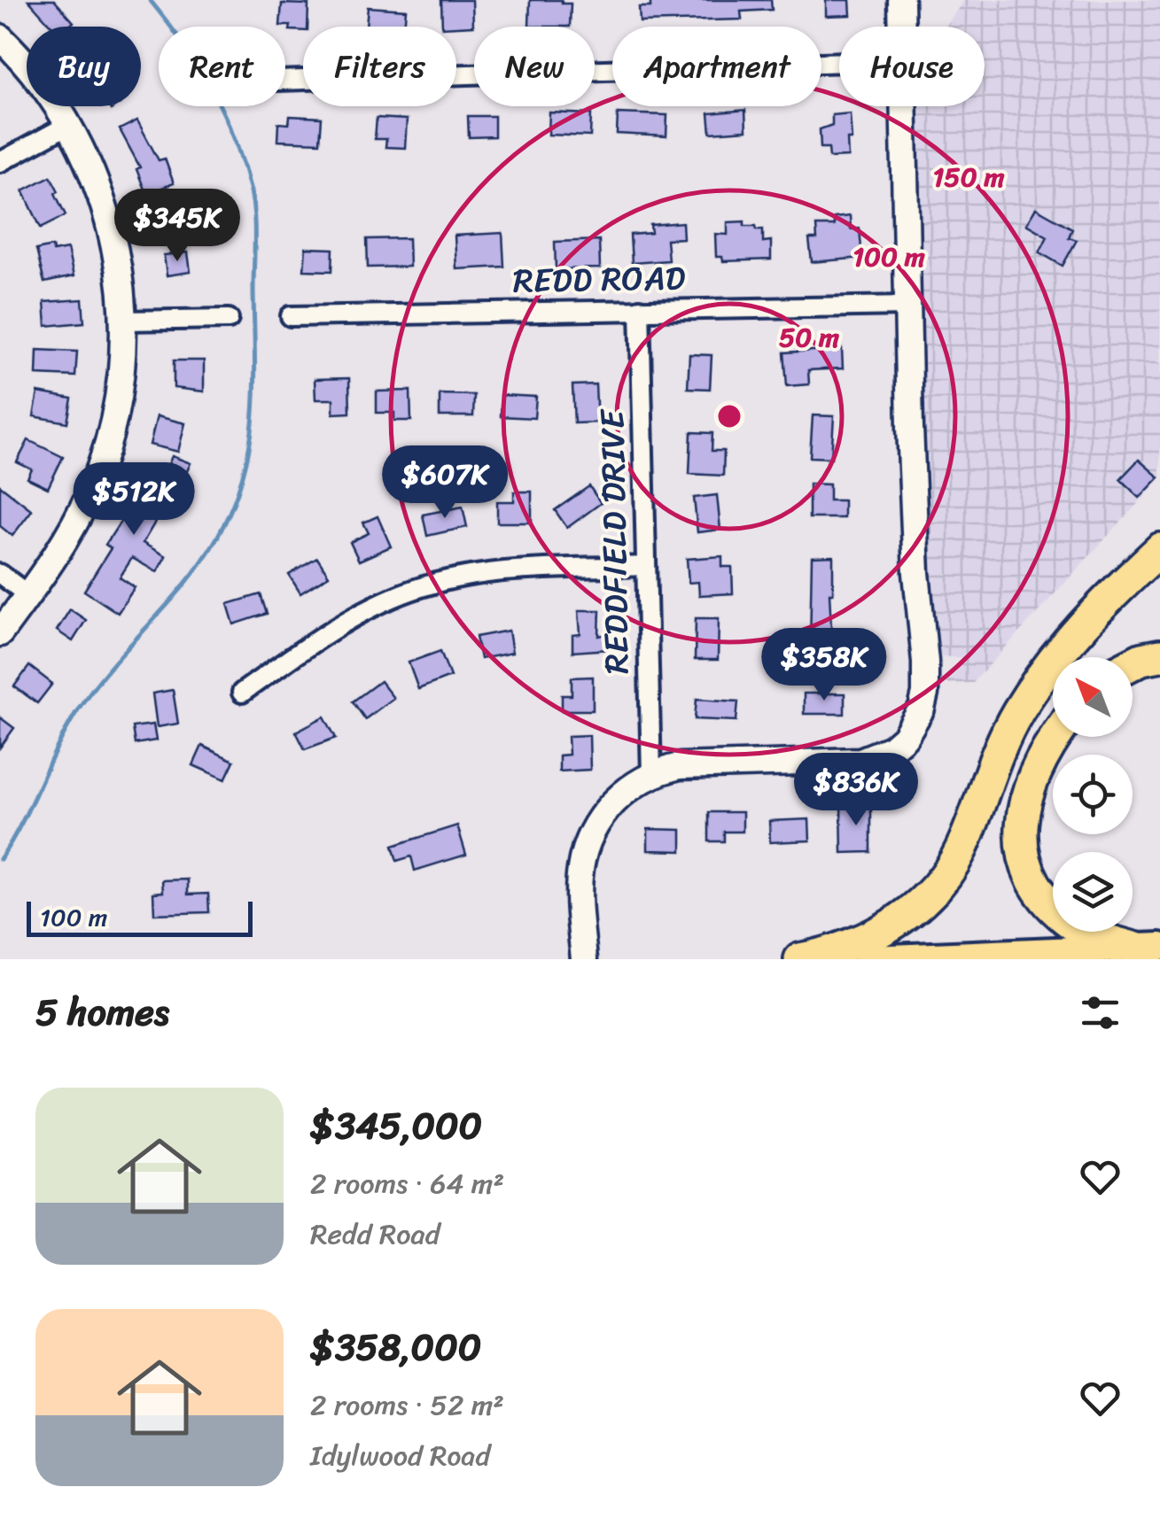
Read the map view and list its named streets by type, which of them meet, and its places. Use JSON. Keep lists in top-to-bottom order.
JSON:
{
  "streets": {
    "street": ["REDD ROAD", "REDDFIELD DRIVE"]
  },
  "crossings": [
    ["REDD ROAD", "REDDFIELD DRIVE"]
  ],
  "scale_bar": "100 m",
  "north": "top left",
  "page": {
    "chip": [
      "Buy",
      "Rent",
      "Filters",
      "New",
      "Apartment",
      "House"
    ],
    "price": [
      "$345K",
      "$607K",
      "$512K",
      "$358K",
      "$836K"
    ],
    "scale": "100 m",
    "heading": "5 homes",
    "list": [
      {
        "name": "$345,000",
        "note": "2 rooms · 64 m² · Redd Road"
      },
      {
        "name": "$358,000",
        "note": "2 rooms · 52 m² · Idylwood Road"
      }
    ]
  },
  "rings": ["150 m", "100 m", "50 m"]
}
